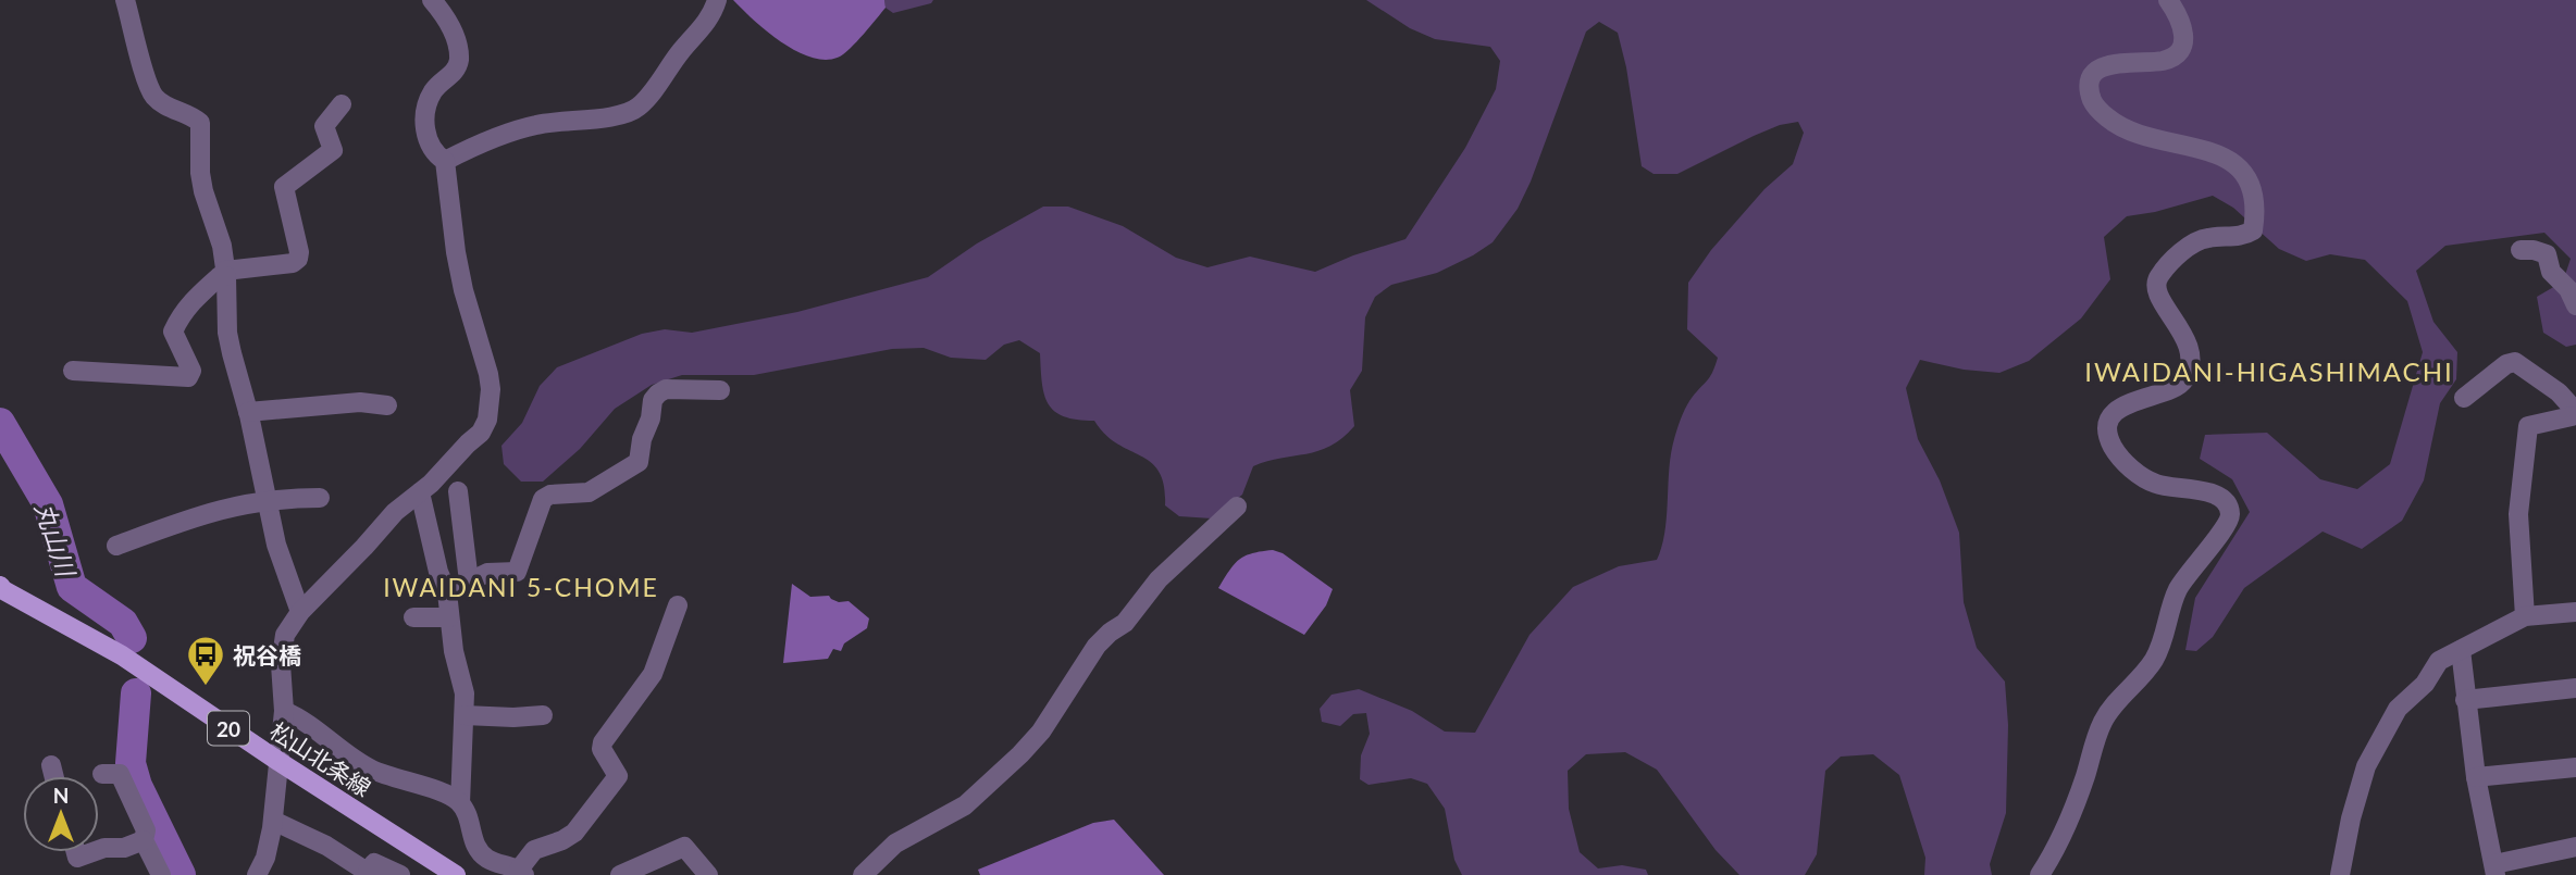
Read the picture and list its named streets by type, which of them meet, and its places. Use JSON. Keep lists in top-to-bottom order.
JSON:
{
  "streets": {
    "main road": ["20", "松山北条線"]
  },
  "districts": ["IWAIDANI-HIGASHIMACHI", "IWAIDANI 5-CHOME"],
  "water": ["丸山川"],
  "places": {
    "bus stop": ["祝谷橋"]
  },
  "north": "top"
}
